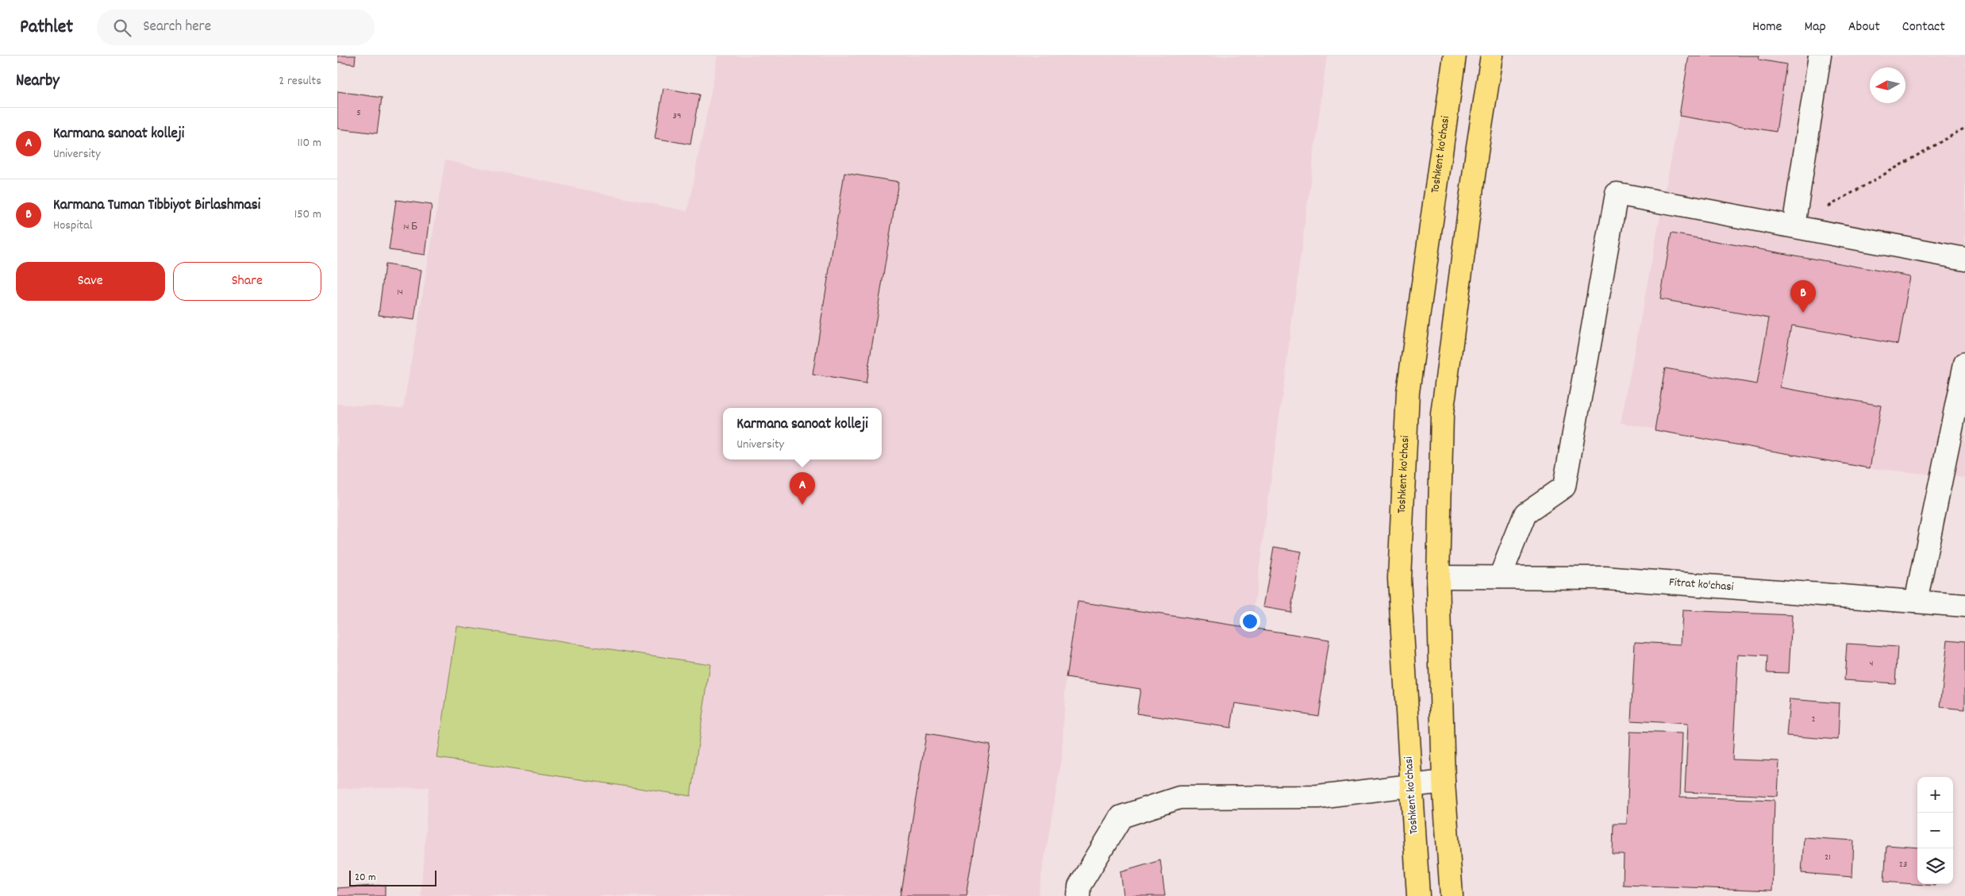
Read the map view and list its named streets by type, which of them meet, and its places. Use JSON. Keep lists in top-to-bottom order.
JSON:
{
  "streets": {
    "highway": ["Toshkent ko'chasi"],
    "street": ["Fitrat ko'chasi"]
  },
  "house_numbers": [
    "5",
    "39",
    "14 Б",
    "14",
    "4",
    "2",
    "21",
    "23"
  ],
  "scale_bar": "20 m",
  "north": "left",
  "page": {
    "header": "Pathlet",
    "search": "Search here",
    "nav": [
      "Home",
      "Map",
      "About",
      "Contact"
    ],
    "heading": ["Nearby", "2 results"],
    "list": [
      {
        "mark": "A",
        "name": "Karmana sanoat kolleji",
        "note": "University",
        "value": "110 m"
      },
      {
        "mark": "B",
        "name": "Karmana Tuman Tibbiyot Birlashmasi",
        "note": "Hospital",
        "value": "150 m"
      }
    ],
    "buttons": ["Save", "Share"],
    "pins": ["B", "A"],
    "popup": ["Karmana sanoat kolleji", "University"],
    "map_buttons": ["+", "−"],
    "scale": "20 m"
  }
}
